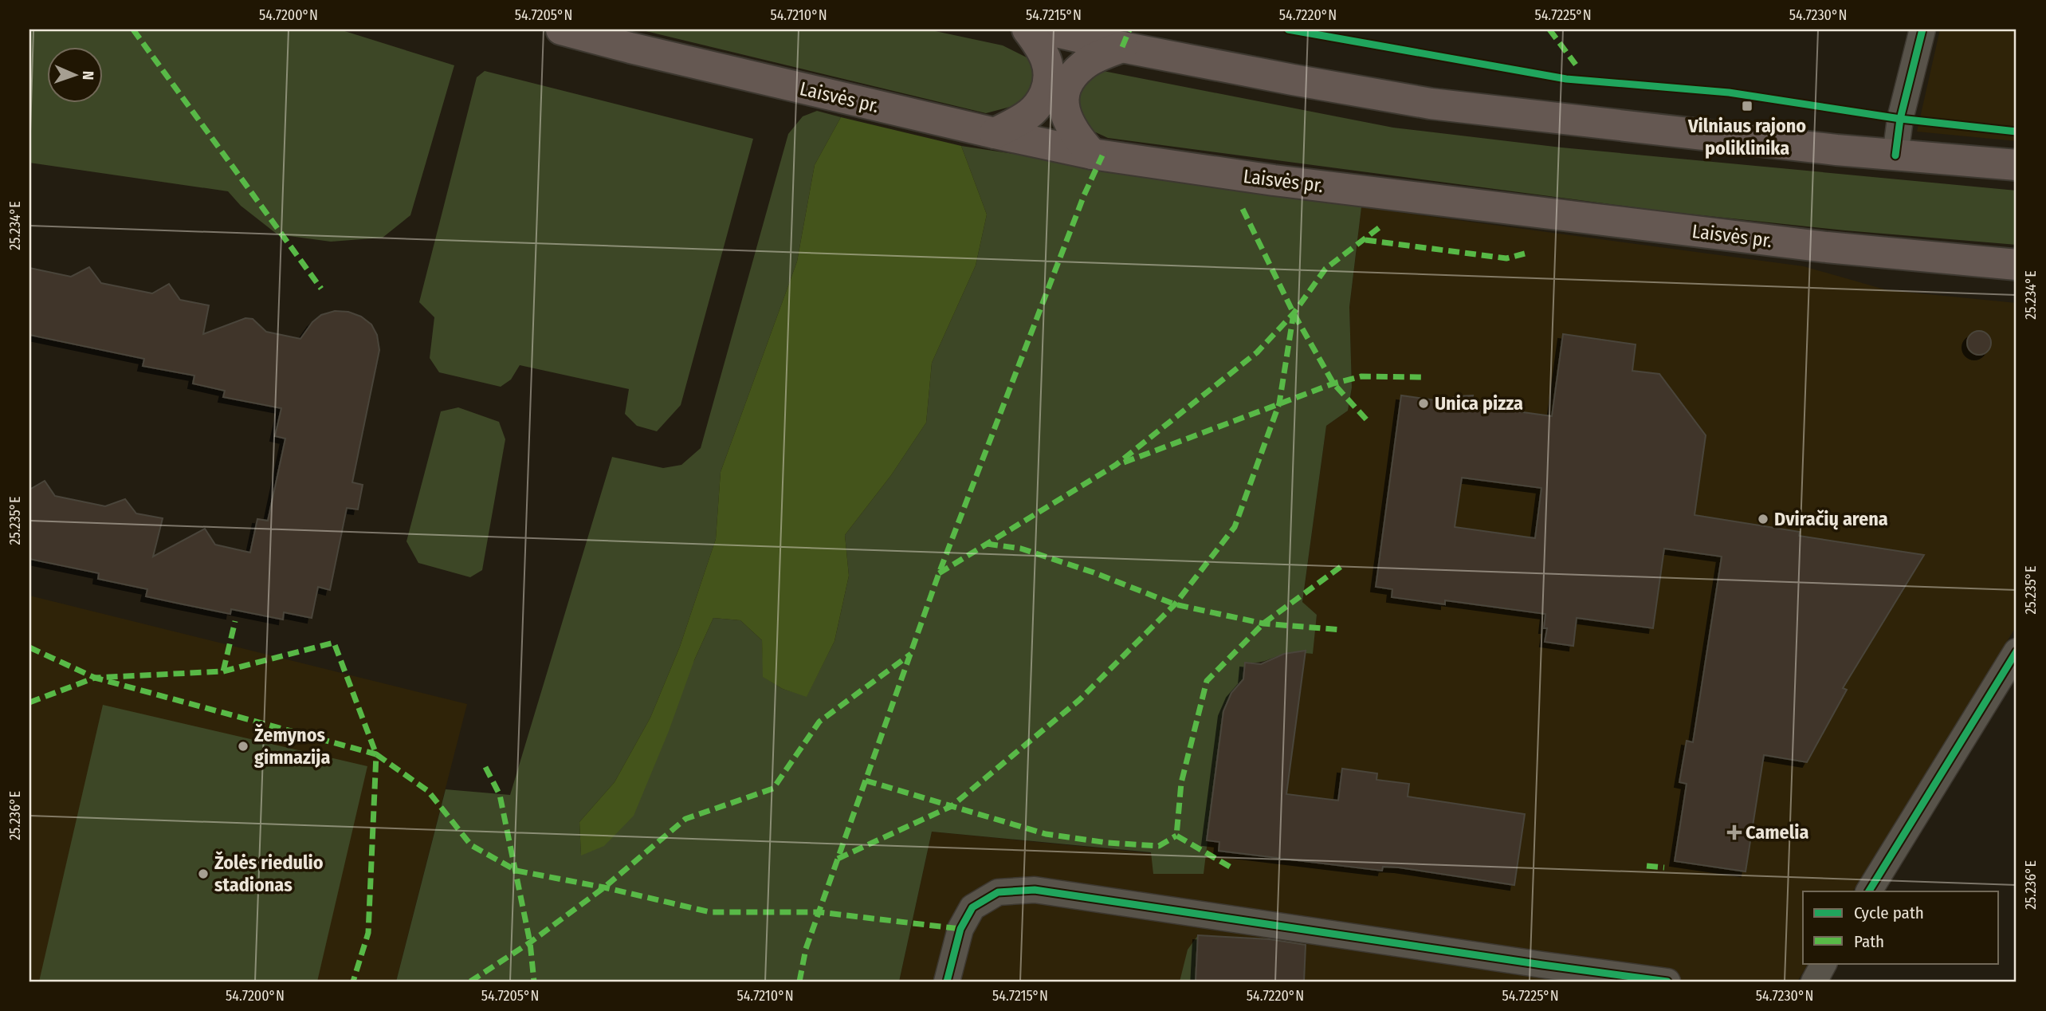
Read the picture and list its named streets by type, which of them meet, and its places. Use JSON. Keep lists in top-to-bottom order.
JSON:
{
  "streets": {
    "main road": ["Laisvės pr."]
  },
  "places": {
    "transit": ["Vilniaus rajono poliklinika"],
    "other": [
      "Unica pizza",
      "Dviračių arena",
      "Žemynos gimnazija",
      "Žolės riedulio stadionas"
    ],
    "health": ["Camelia"]
  },
  "legend": ["Cycle path", "Path"],
  "north": "right",
  "coordinates": [
    "54.7200°N",
    "54.7205°N",
    "54.7210°N",
    "54.7215°N",
    "54.7220°N",
    "54.7225°N",
    "54.7230°N",
    "25.234°E",
    "25.235°E",
    "25.236°E"
  ]
}
